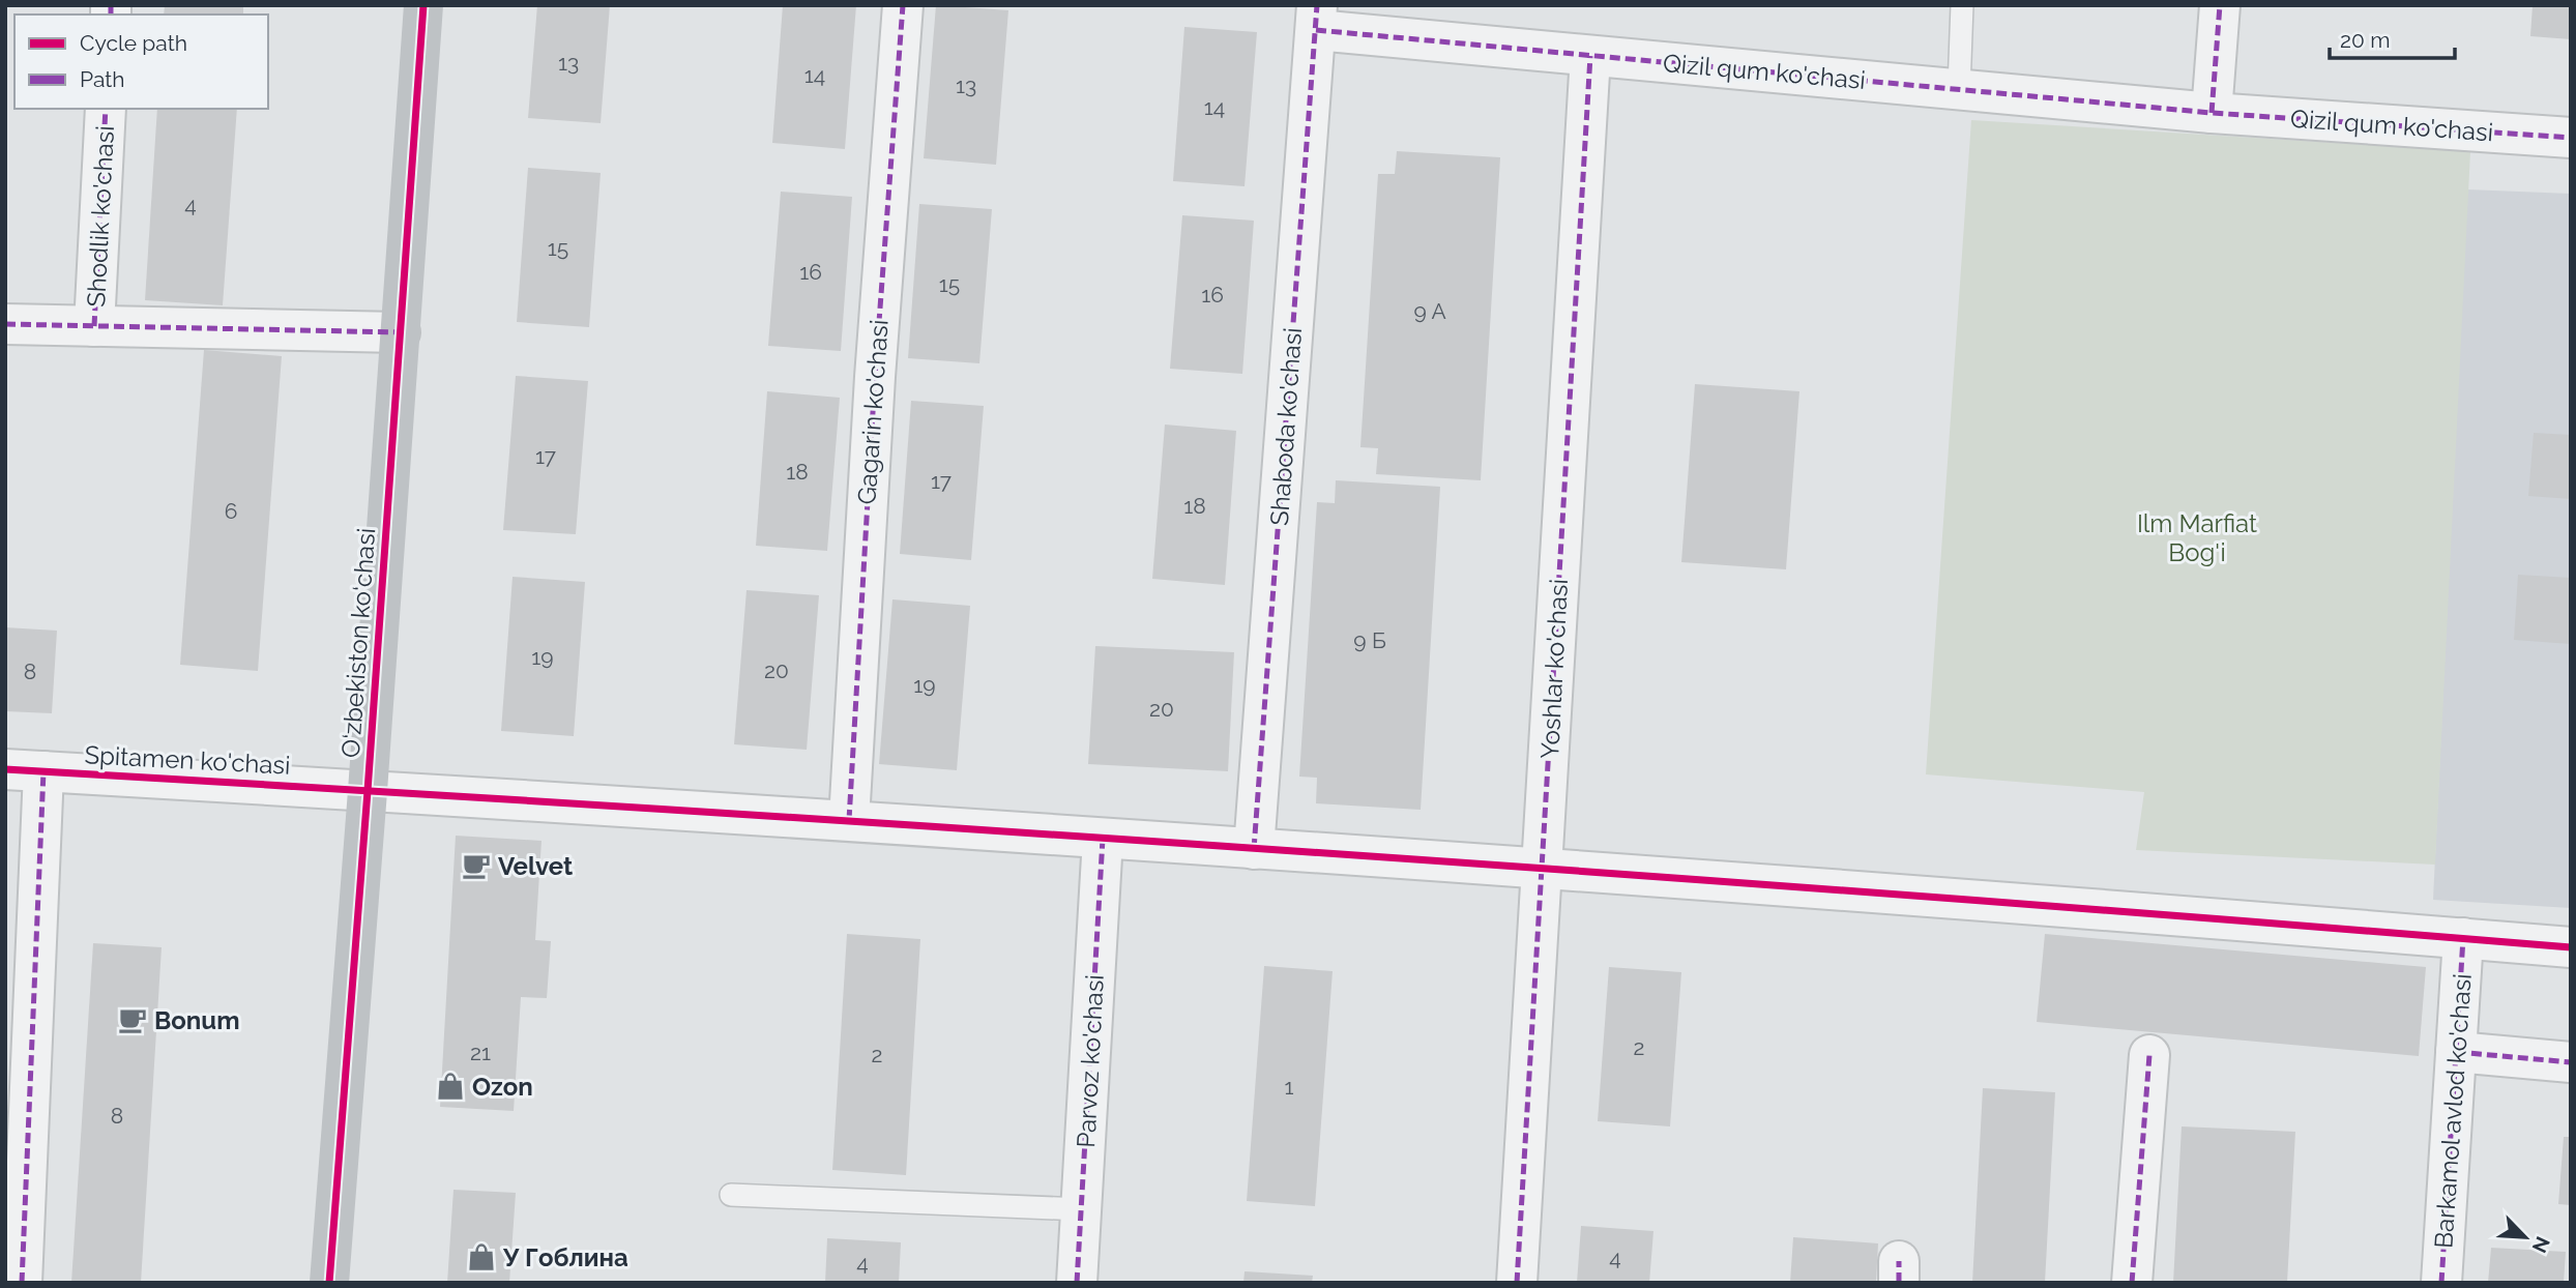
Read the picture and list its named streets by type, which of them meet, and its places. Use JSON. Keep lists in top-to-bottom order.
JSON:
{
  "streets": {
    "street": [
      "Qizil qum ko'chasi",
      "Shodlik ko'chasi",
      "Gagarin ko'chasi",
      "Shaboda ko'chasi",
      "O‘zbekiston ko‘chasi",
      "Yoshlar ko'chasi",
      "Spitamen ko'chasi",
      "Parvoz ko'chasi",
      "Barkamol avlod ko'chasi"
    ]
  },
  "crossings": [
    ["Qizil qum ko'chasi", "Shaboda ko'chasi"],
    ["Qizil qum ko'chasi", "Yoshlar ko'chasi"],
    ["Gagarin ko'chasi", "Spitamen ko'chasi"],
    ["Shaboda ko'chasi", "Spitamen ko'chasi"],
    ["O‘zbekiston ko‘chasi", "Spitamen ko'chasi"],
    ["Yoshlar ko'chasi", "Spitamen ko'chasi"],
    ["Spitamen ko'chasi", "Parvoz ko'chasi"],
    ["Spitamen ko'chasi", "Barkamol avlod ko'chasi"]
  ],
  "parks": ["Ilm Marfiat Bog'i"],
  "places": {
    "cafe": ["Velvet", "Bonum"],
    "shop": ["Ozon", "У Гоблина"]
  },
  "house_numbers": [
    "13",
    "14",
    "13",
    "14",
    "4",
    "15",
    "16",
    "15",
    "16",
    "9 А",
    "17",
    "18",
    "17",
    "18",
    "6",
    "9 Б",
    "19",
    "20",
    "8",
    "19",
    "20",
    "2",
    "21",
    "2",
    "1",
    "8",
    "4",
    "4"
  ],
  "legend": ["Cycle path", "Path"],
  "scale_bar": "20 m",
  "north": "bottom right"
}
